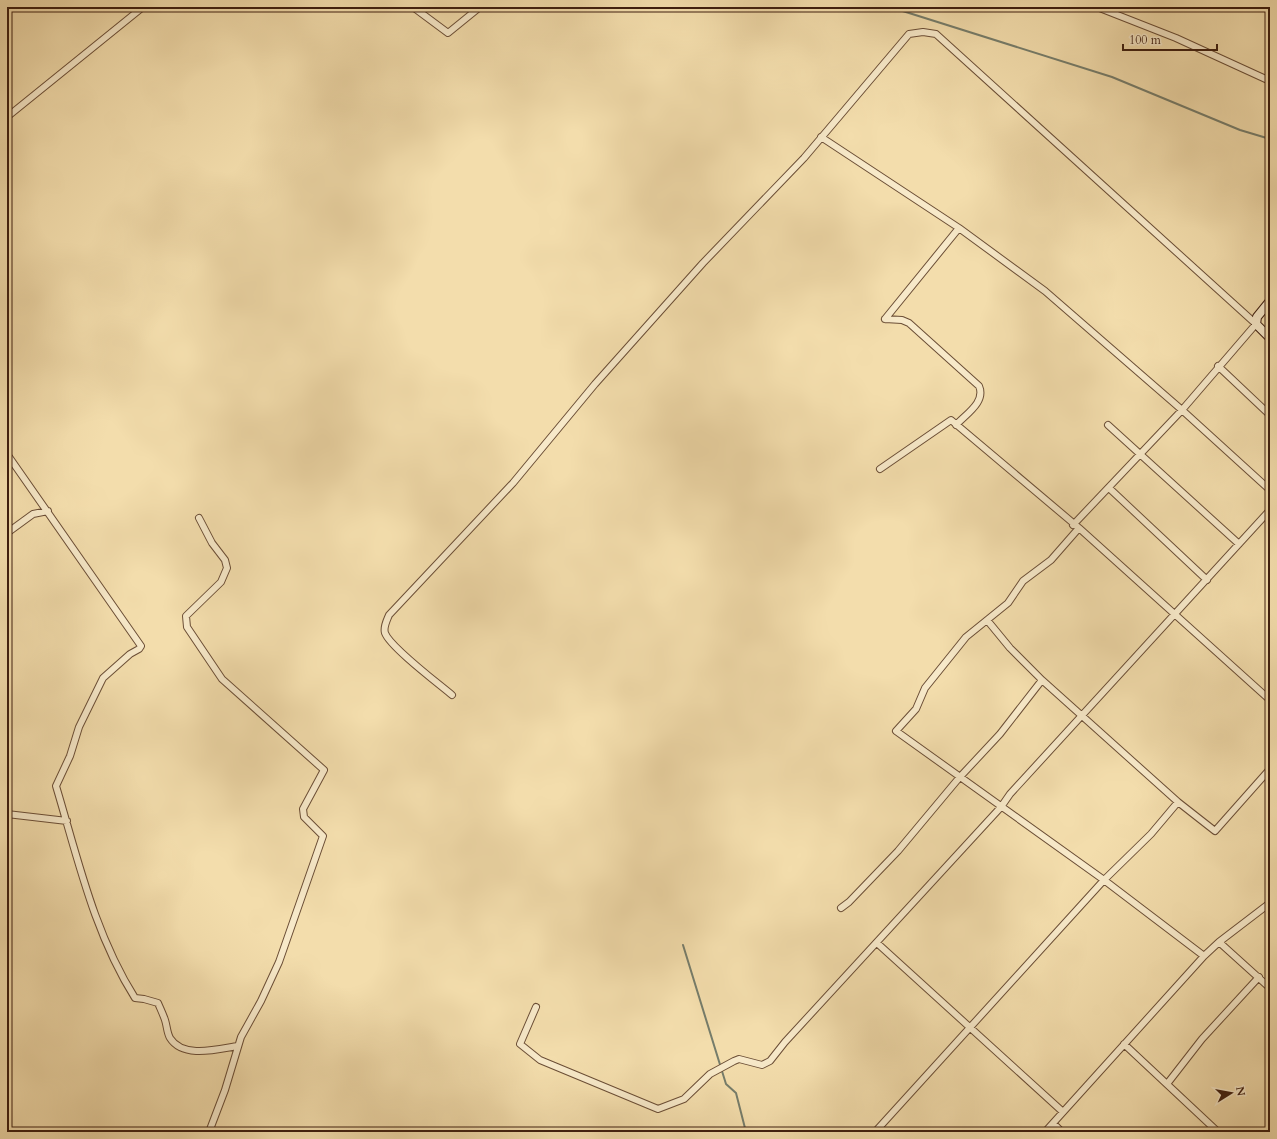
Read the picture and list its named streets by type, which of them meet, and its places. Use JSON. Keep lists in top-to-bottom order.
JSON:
{
  "scale_bar": "100 m",
  "north": "right"
}
